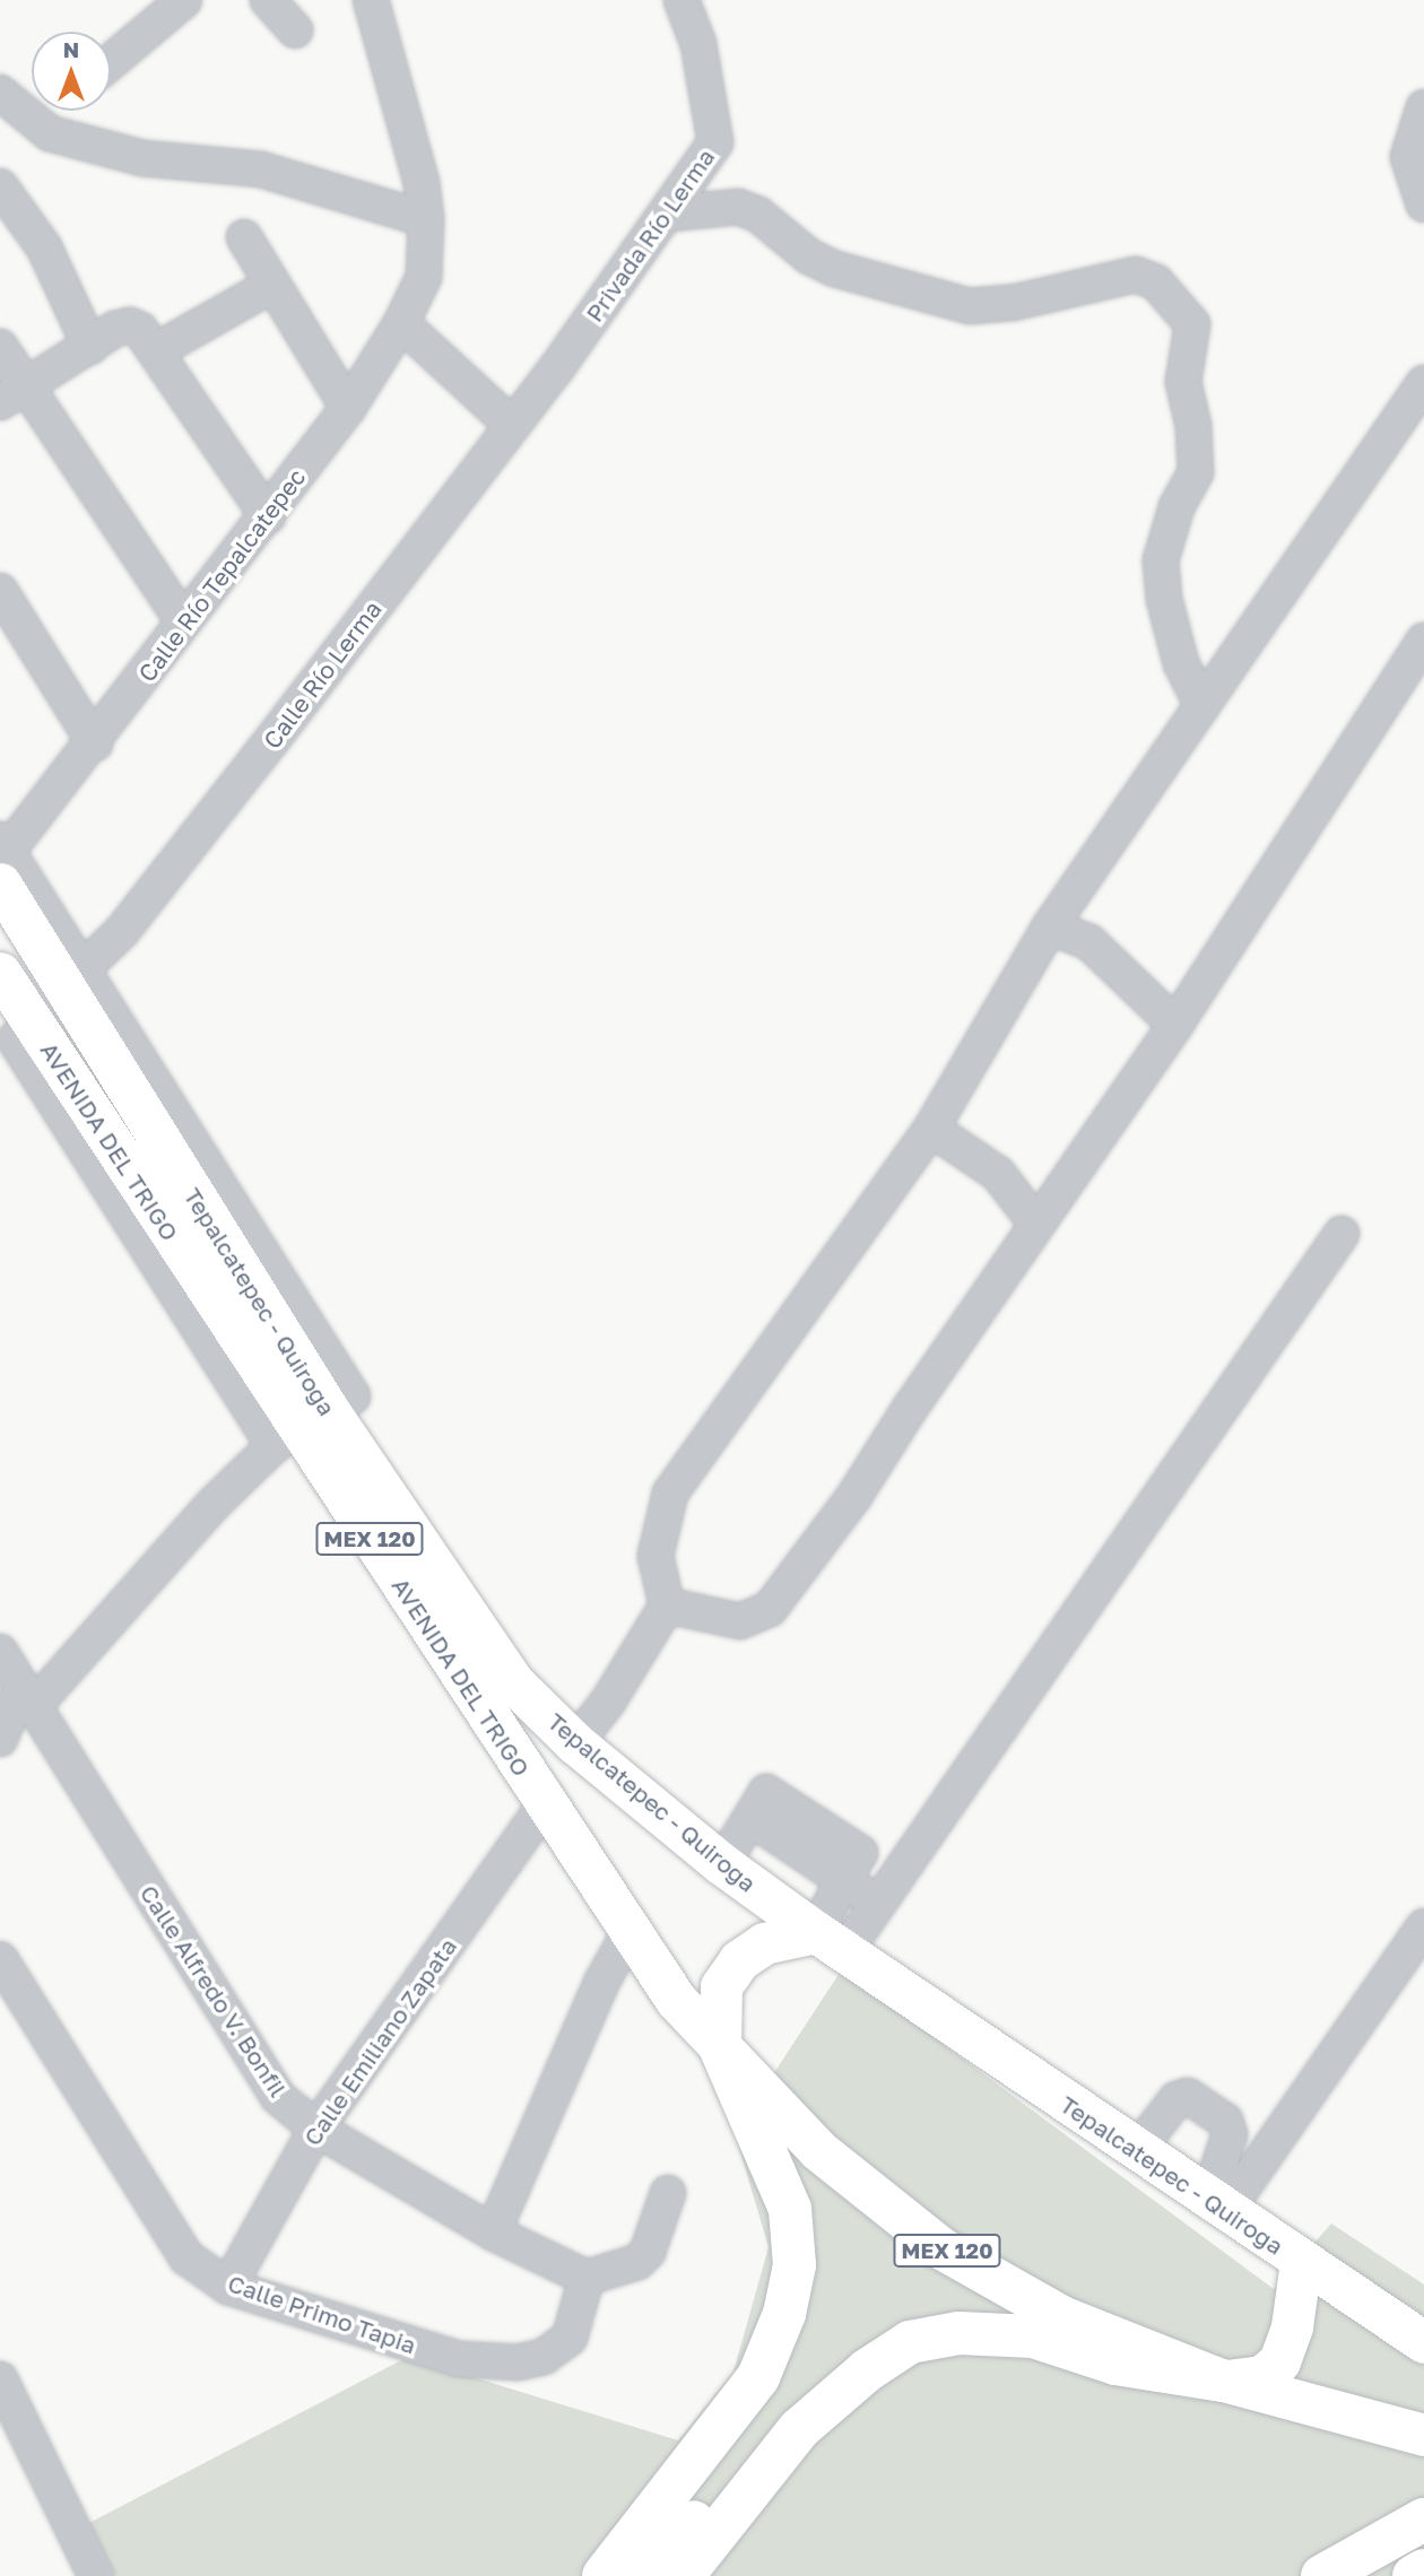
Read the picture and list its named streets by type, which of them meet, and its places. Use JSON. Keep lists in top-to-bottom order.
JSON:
{
  "streets": {
    "main road": ["AVENIDA DEL TRIGO", "Tepalcatepec - Quiroga", "MEX 120"],
    "street": [
      "Privada Río Lerma",
      "Calle Río Tepalcatepec",
      "Calle Río Lerma",
      "Calle Alfredo V. Bonfil",
      "Calle Emiliano Zapata",
      "Calle Primo Tapia"
    ]
  },
  "crossings": [
    ["Privada Río Lerma", "Calle Río Lerma"],
    ["Calle Río Tepalcatepec", "Tepalcatepec - Quiroga"],
    ["AVENIDA DEL TRIGO", "Tepalcatepec - Quiroga"],
    ["AVENIDA DEL TRIGO", "MEX 120"],
    ["AVENIDA DEL TRIGO", "Calle Emiliano Zapata"],
    ["Calle Alfredo V. Bonfil", "Calle Emiliano Zapata"],
    ["Calle Alfredo V. Bonfil", "Calle Primo Tapia"],
    ["Calle Emiliano Zapata", "Calle Primo Tapia"]
  ],
  "north": "top"
}
